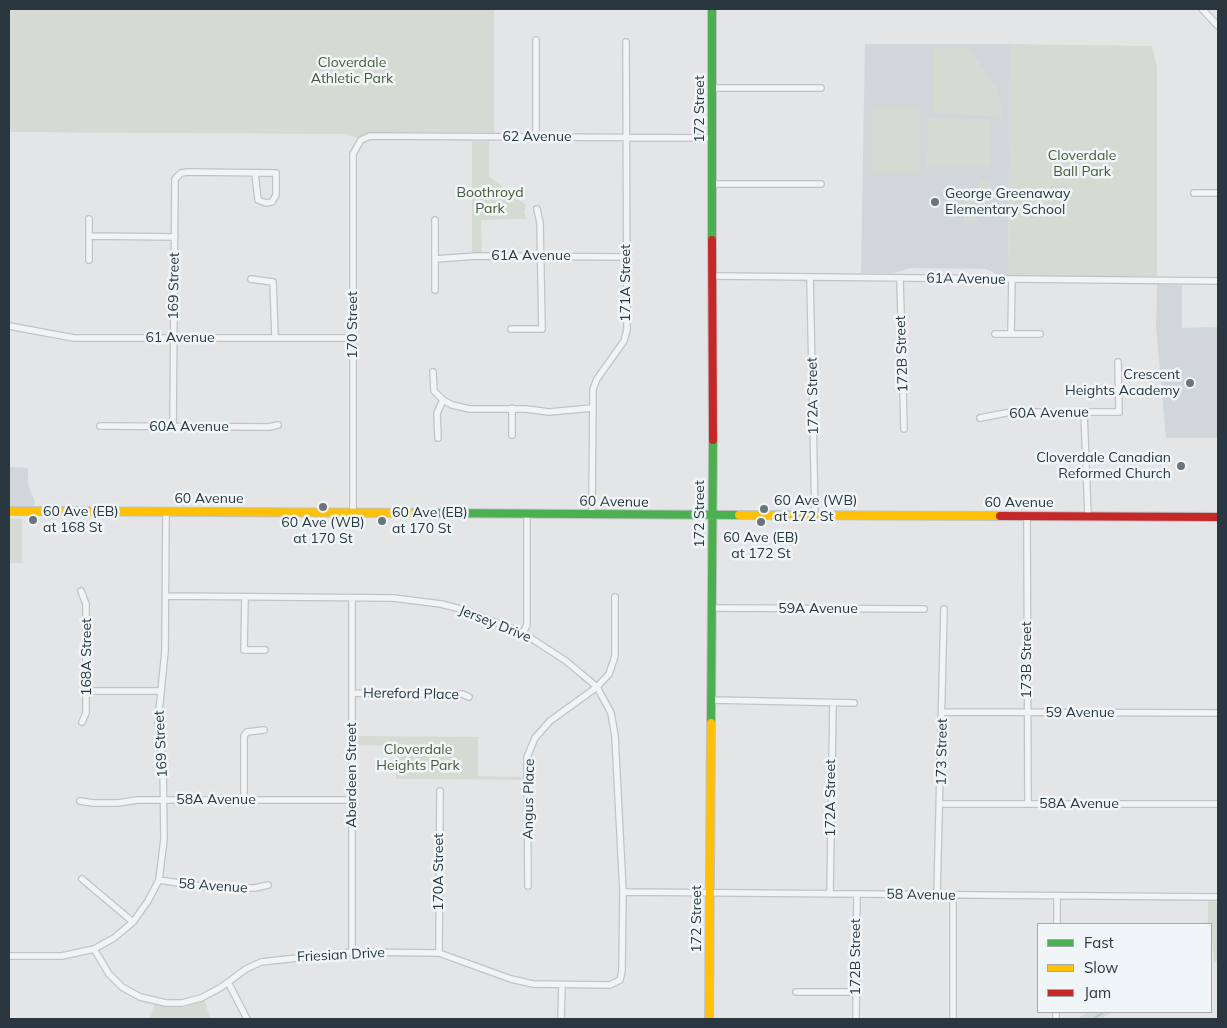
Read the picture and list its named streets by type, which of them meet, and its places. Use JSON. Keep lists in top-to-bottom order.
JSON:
{
  "streets": {
    "street": [
      "172 Street",
      "62 Avenue",
      "61A Avenue",
      "171A Street",
      "169 Street",
      "170 Street",
      "61 Avenue",
      "172B Street",
      "172A Street",
      "60A Avenue",
      "60 Avenue",
      "59A Avenue",
      "Jersey Drive",
      "168A Street",
      "173B Street",
      "Hereford Place",
      "59 Avenue",
      "173 Street",
      "Aberdeen Street",
      "Angus Place",
      "58A Avenue",
      "170A Street",
      "58 Avenue",
      "Friesian Drive"
    ]
  },
  "crossings": [
    ["172 Street", "62 Avenue"],
    ["172 Street", "61A Avenue"],
    ["172 Street", "60 Avenue"],
    ["172 Street", "59A Avenue"],
    ["172 Street", "58 Avenue"],
    ["62 Avenue", "171A Street"],
    ["62 Avenue", "170 Street"],
    ["61A Avenue", "171A Street"],
    ["61A Avenue", "172B Street"],
    ["61A Avenue", "172A Street"],
    ["171A Street", "60 Avenue"],
    ["169 Street", "61 Avenue"],
    ["169 Street", "60A Avenue"],
    ["169 Street", "60 Avenue"],
    ["169 Street", "Jersey Drive"],
    ["169 Street", "58A Avenue"],
    ["169 Street", "58 Avenue"],
    ["169 Street", "Friesian Drive"],
    ["170 Street", "61 Avenue"],
    ["170 Street", "60 Avenue"],
    ["172B Street", "58 Avenue"],
    ["172A Street", "60 Avenue"],
    ["172A Street", "58 Avenue"],
    ["60 Avenue", "173B Street"],
    ["Jersey Drive", "Aberdeen Street"],
    ["Jersey Drive", "Angus Place"],
    ["Jersey Drive", "58 Avenue"],
    ["Jersey Drive", "Friesian Drive"],
    ["173B Street", "59 Avenue"],
    ["173B Street", "58A Avenue"],
    ["Hereford Place", "Aberdeen Street"],
    ["59 Avenue", "173 Street"],
    ["173 Street", "58A Avenue"],
    ["173 Street", "58 Avenue"],
    ["Aberdeen Street", "58A Avenue"],
    ["Aberdeen Street", "Friesian Drive"],
    ["170A Street", "Friesian Drive"]
  ],
  "parks": [
    "Cloverdale Athletic Park",
    "Cloverdale Ball Park",
    "Boothroyd Park",
    "Cloverdale Heights Park"
  ],
  "places": [
    "George Greenaway Elementary School",
    "Crescent Heights Academy",
    "Cloverdale Canadian Reformed Church",
    "60 Ave (WB) at 170 St",
    "60 Ave (WB) at 172 St",
    "60 Ave (EB) at 168 St",
    "60 Ave (EB) at 170 St",
    "60 Ave (EB) at 172 St"
  ],
  "legend": ["Fast", "Slow", "Jam"]
}
